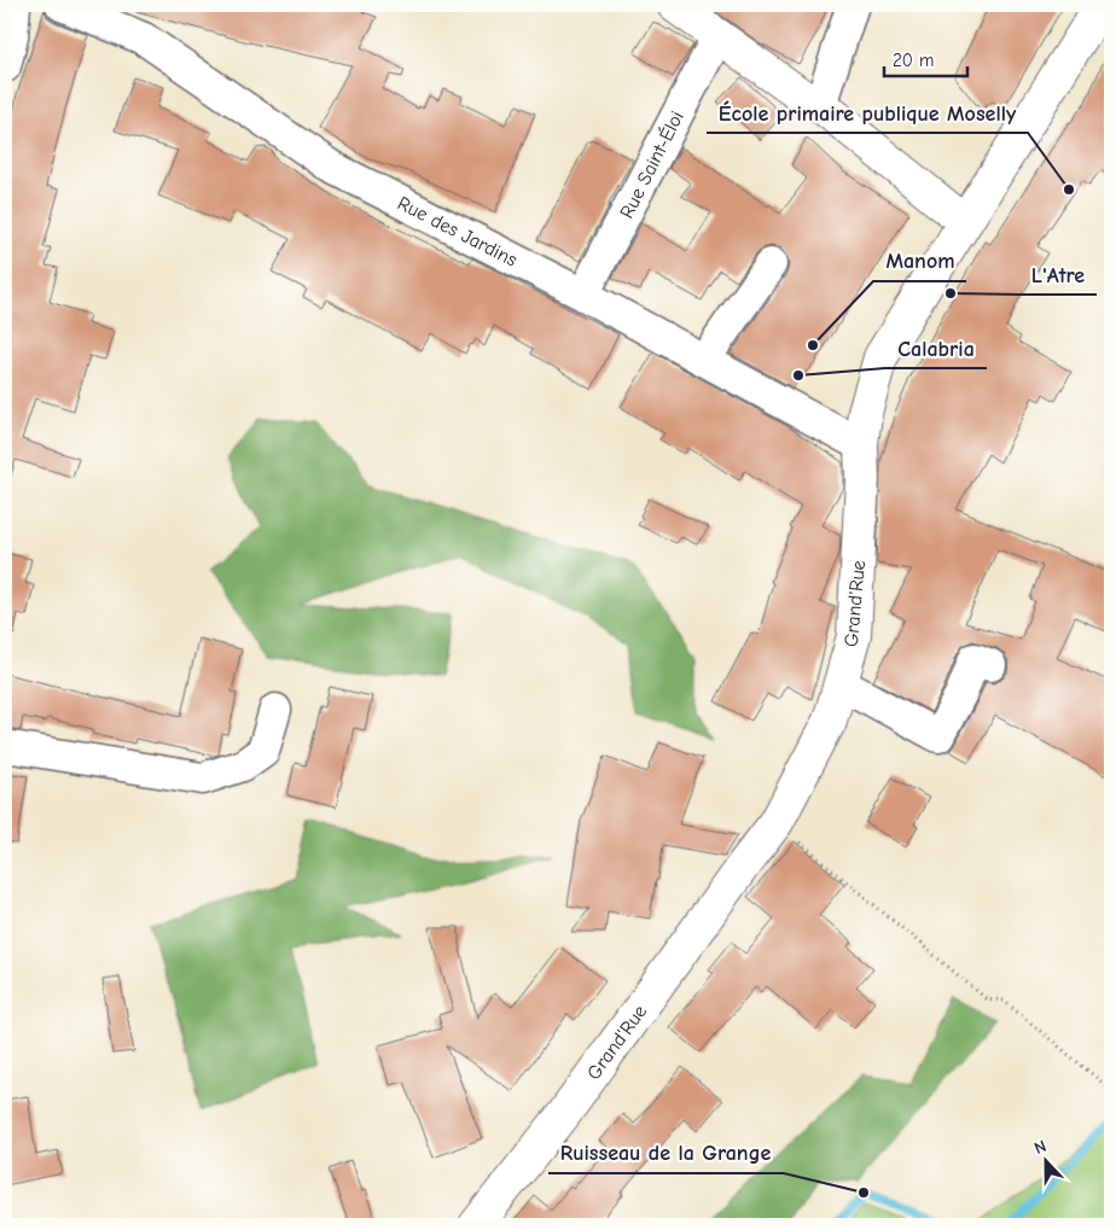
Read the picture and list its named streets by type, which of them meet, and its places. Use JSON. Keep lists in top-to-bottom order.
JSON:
{
  "streets": {
    "street": ["Rue Saint-Éloi", "Rue des Jardins", "Grand'Rue"]
  },
  "crossings": [
    ["Rue Saint-Éloi", "Rue des Jardins"],
    ["Rue des Jardins", "Grand'Rue"]
  ],
  "places": [
    "École primaire publique Moselly",
    "L'Atre",
    "Manom",
    "Calabria",
    "Ruisseau de la Grange"
  ],
  "scale_bar": "20 m",
  "north": "top"
}
